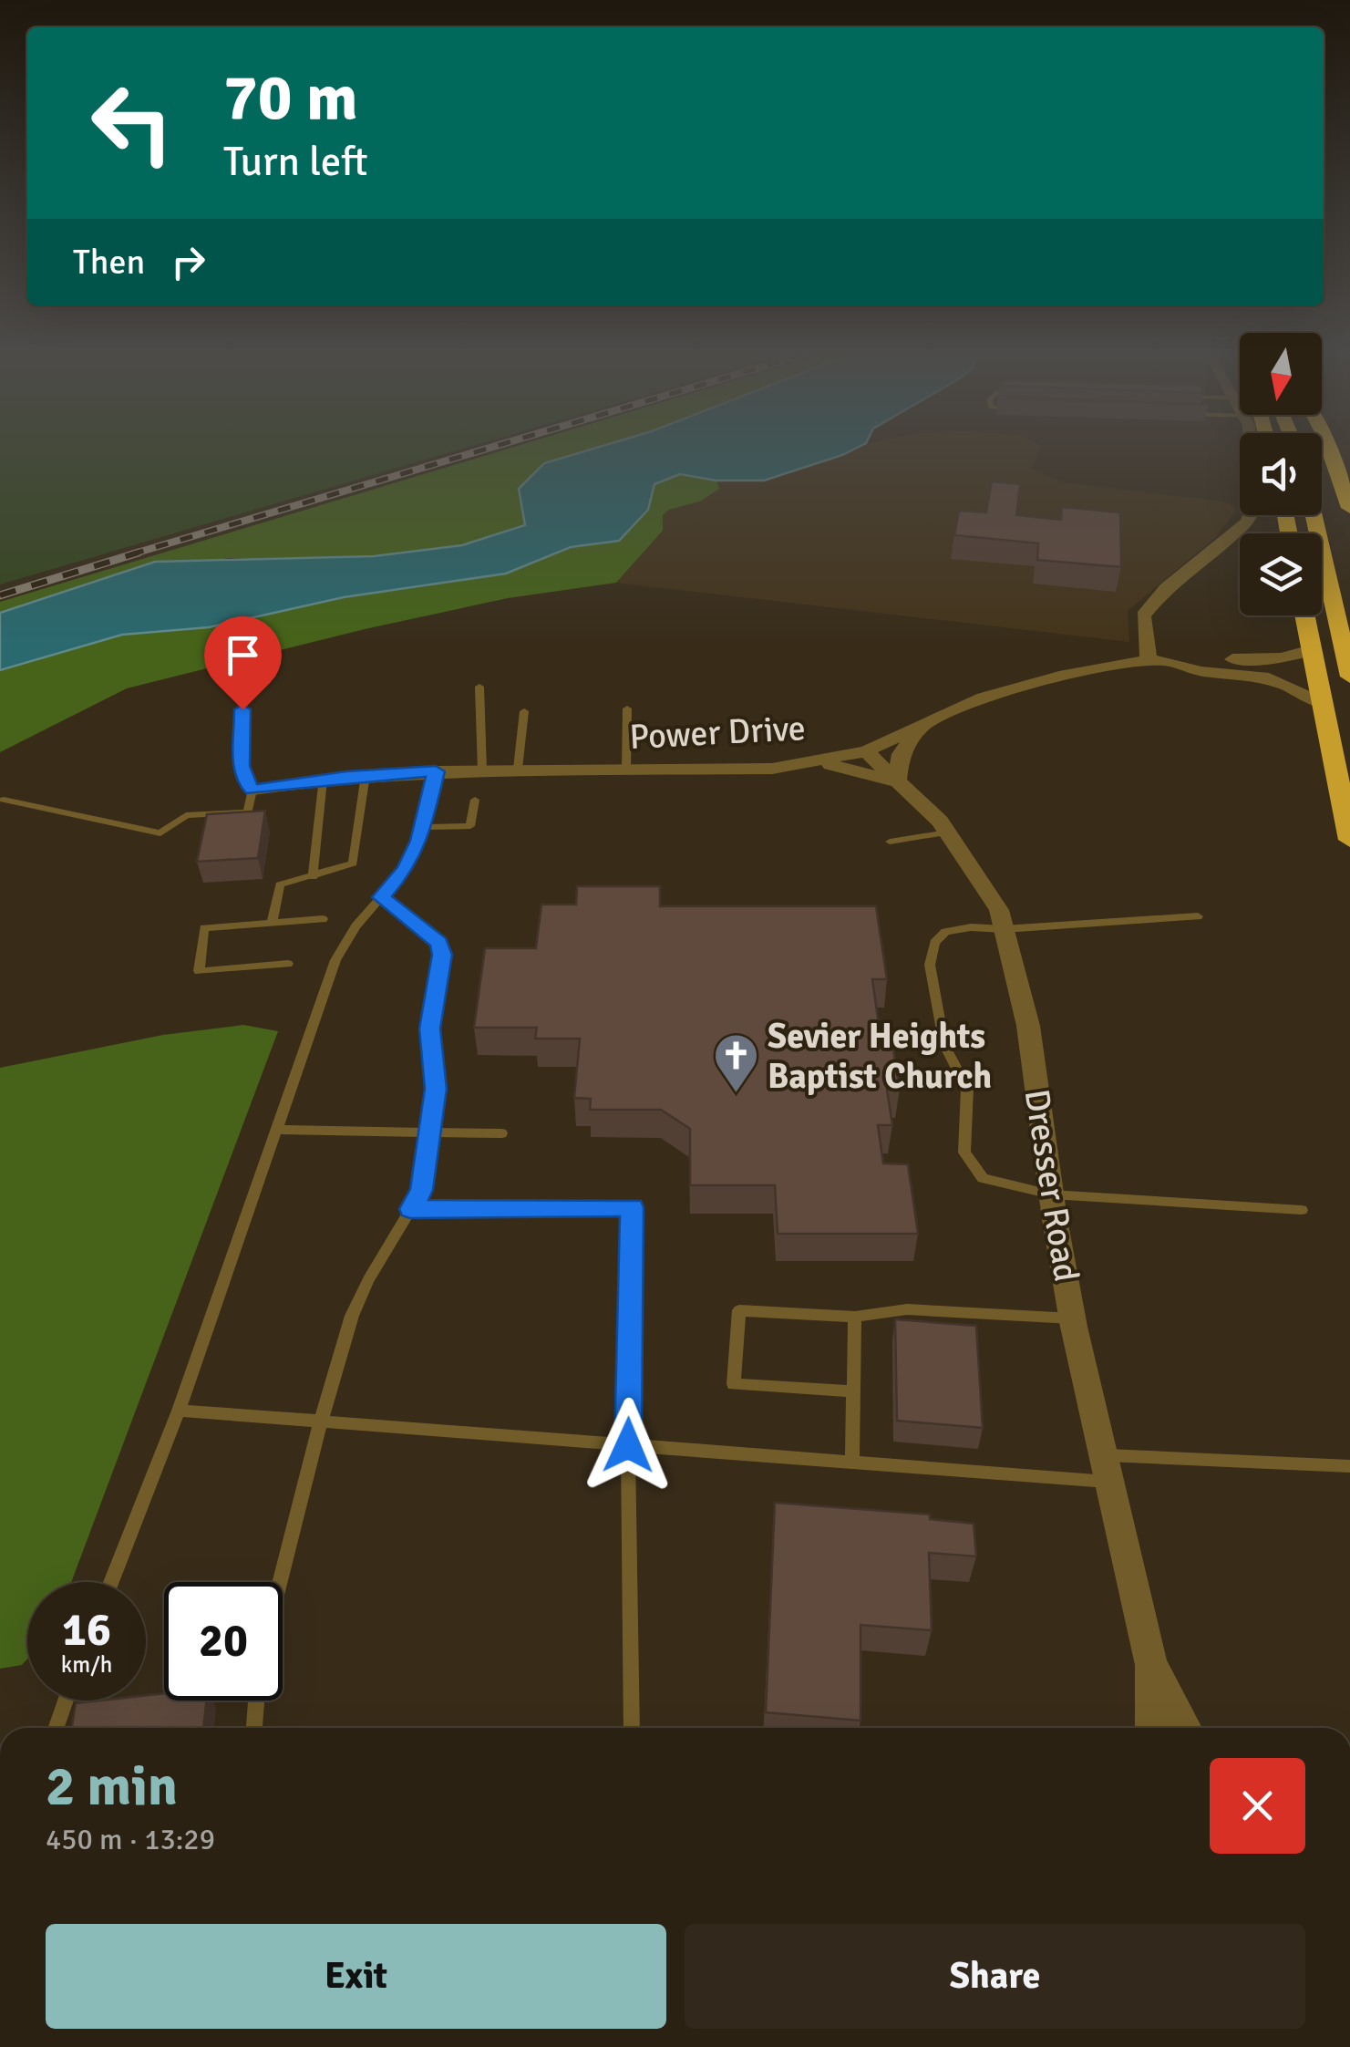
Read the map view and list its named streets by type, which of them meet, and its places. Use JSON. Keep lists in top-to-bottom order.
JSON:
{
  "streets": {
    "street": ["Power Drive", "Dresser Road"]
  },
  "crossings": [
    ["Power Drive", "Dresser Road"]
  ],
  "places": {
    "church": ["Sevier Heights Baptist Church"]
  },
  "north": "bottom",
  "page": {
    "turn": ["70 m", "Turn left"],
    "then": "Then",
    "speed": "16 km/h",
    "limit": "20",
    "heading": ["2 min", "450 m · 13:29"],
    "buttons": ["Exit", "Share"]
  }
}
